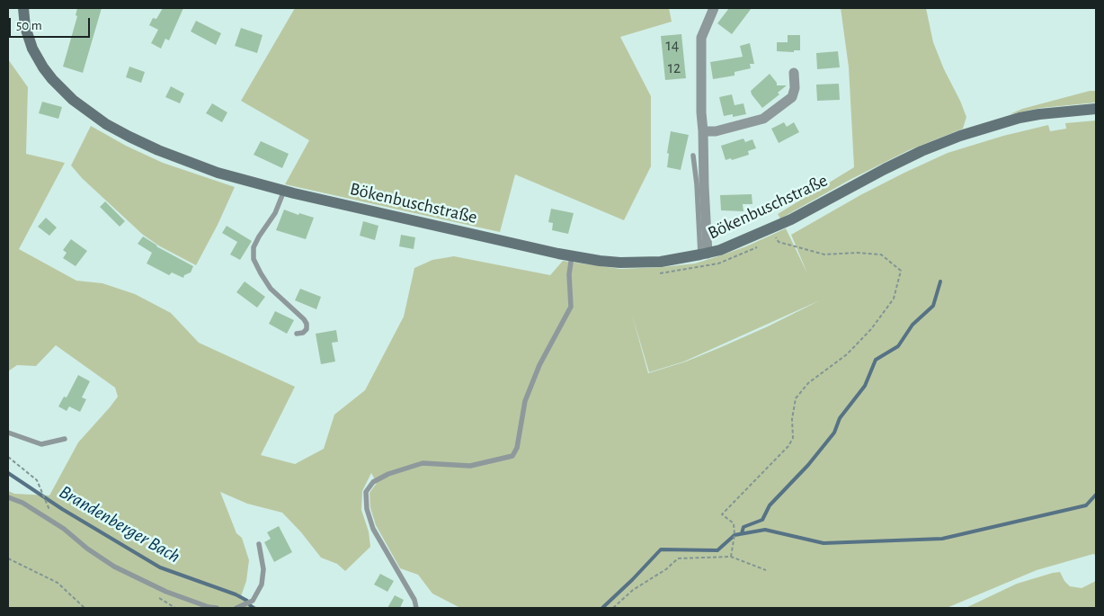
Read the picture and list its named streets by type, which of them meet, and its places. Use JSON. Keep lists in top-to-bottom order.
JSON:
{
  "streets": {
    "main road": ["Bökenbuschstraße"]
  },
  "water": ["Brandenberger Bach"],
  "house_numbers": ["14", "12"],
  "scale_bar": "50 m"
}
